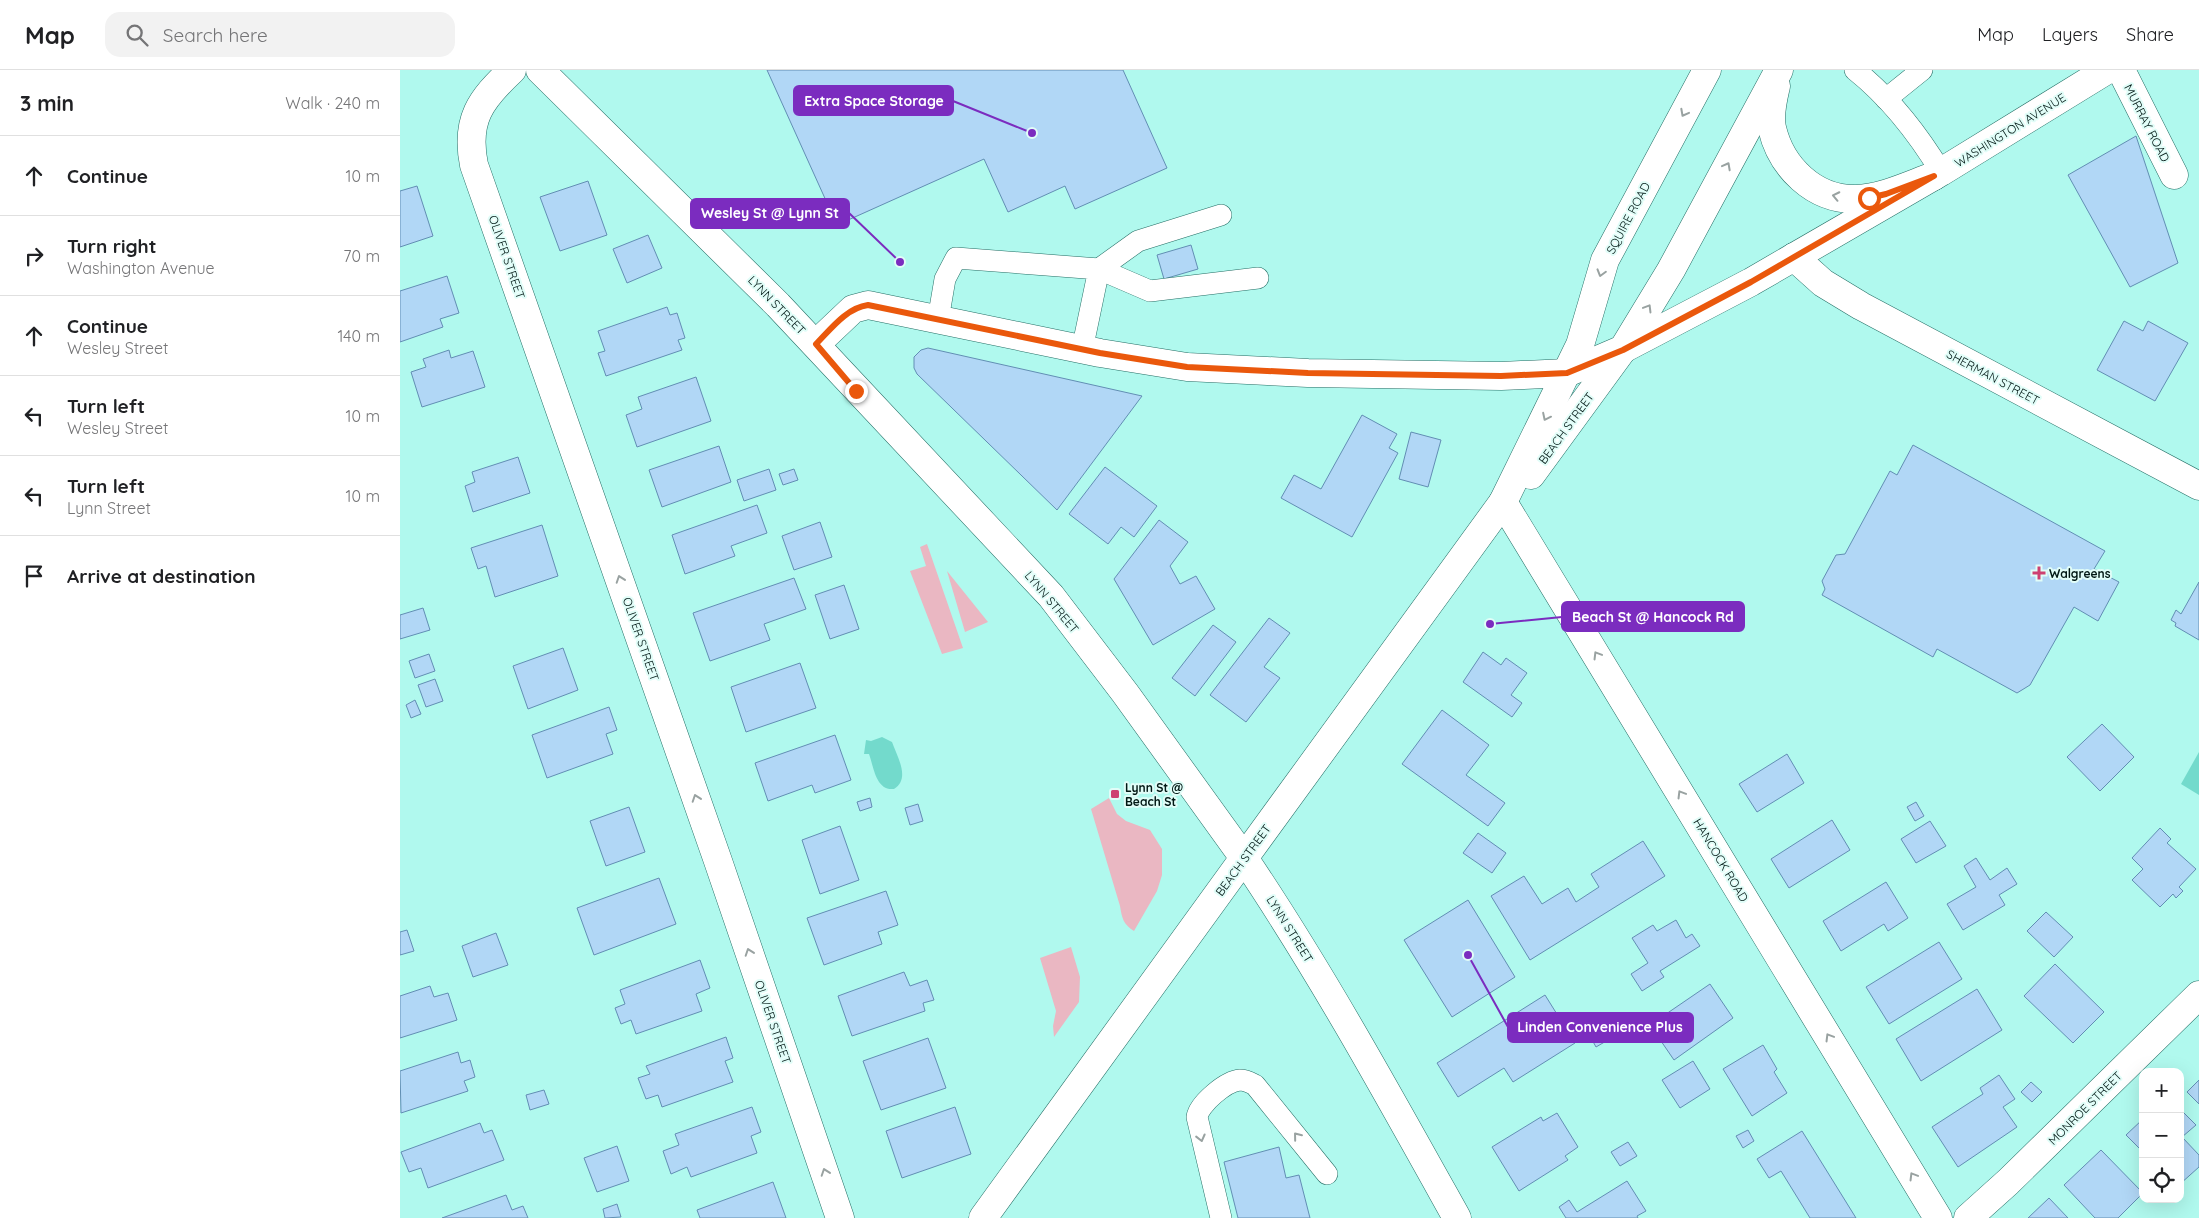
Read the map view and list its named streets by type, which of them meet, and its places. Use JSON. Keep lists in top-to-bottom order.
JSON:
{
  "streets": {
    "street": [
      "MURRAY ROAD",
      "WASHINGTON AVENUE",
      "SQUIRE ROAD",
      "OLIVER STREET",
      "LYNN STREET",
      "SHERMAN STREET",
      "BEACH STREET",
      "HANCOCK ROAD",
      "MONROE STREET"
    ]
  },
  "crossings": [
    ["WASHINGTON AVENUE", "SQUIRE ROAD"],
    ["WASHINGTON AVENUE", "LYNN STREET"],
    ["WASHINGTON AVENUE", "SHERMAN STREET"],
    ["WASHINGTON AVENUE", "BEACH STREET"],
    ["SQUIRE ROAD", "BEACH STREET"],
    ["LYNN STREET", "BEACH STREET"],
    ["BEACH STREET", "HANCOCK ROAD"]
  ],
  "one_way": ["OLIVER STREET", "HANCOCK ROAD"],
  "places": {
    "other": [
      "Extra Space Storage",
      "Wesley St @ Lynn St",
      "Beach St @ Hancock Rd",
      "Linden Convenience Plus"
    ],
    "health": ["Walgreens"],
    "transit": ["Lynn St @ Beach St"]
  },
  "page": {
    "header": "Map",
    "search": "Search here",
    "nav": ["Map", "Layers", "Share"],
    "heading": ["3 min", "Walk · 240 m"],
    "list": [
      ["Continue", "10 m"],
      ["Turn right", "Washington Avenue", "70 m"],
      ["Continue", "Wesley Street", "140 m"],
      ["Turn left", "Wesley Street", "10 m"],
      ["Turn left", "Lynn Street", "10 m"],
      "Arrive at destination"
    ],
    "map_buttons": ["+", "−"]
  }
}
